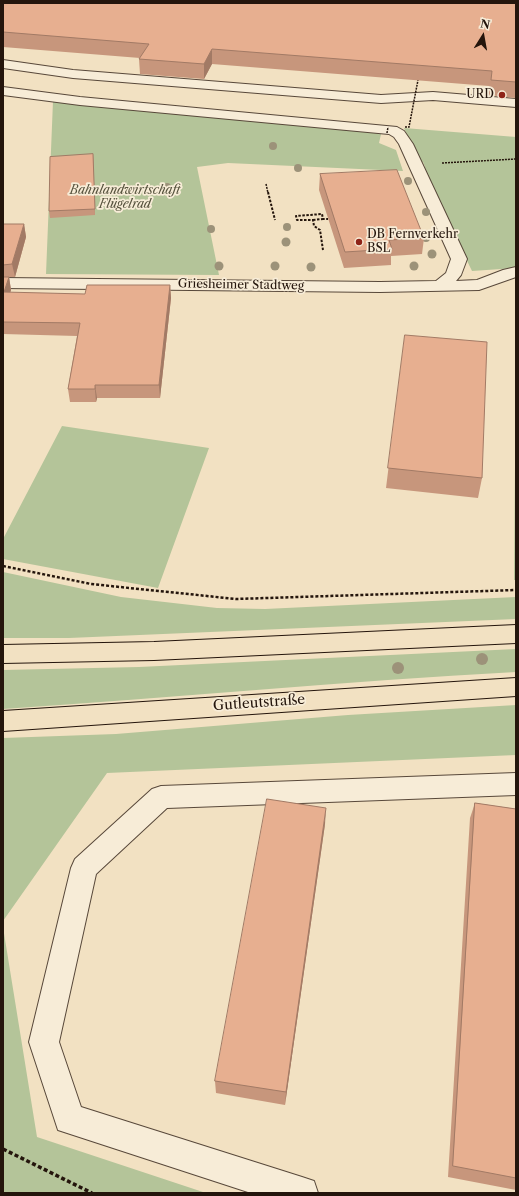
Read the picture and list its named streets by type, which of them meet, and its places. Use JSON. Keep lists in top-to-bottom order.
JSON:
{
  "streets": {
    "main road": ["Gutleutstraße"],
    "street": ["Griesheimer Stadtweg"]
  },
  "parks": ["Bahnlandwirtschaft Flügelrad"],
  "places": ["URD", "DB Fernverkehr BSL"],
  "north": "top"
}
